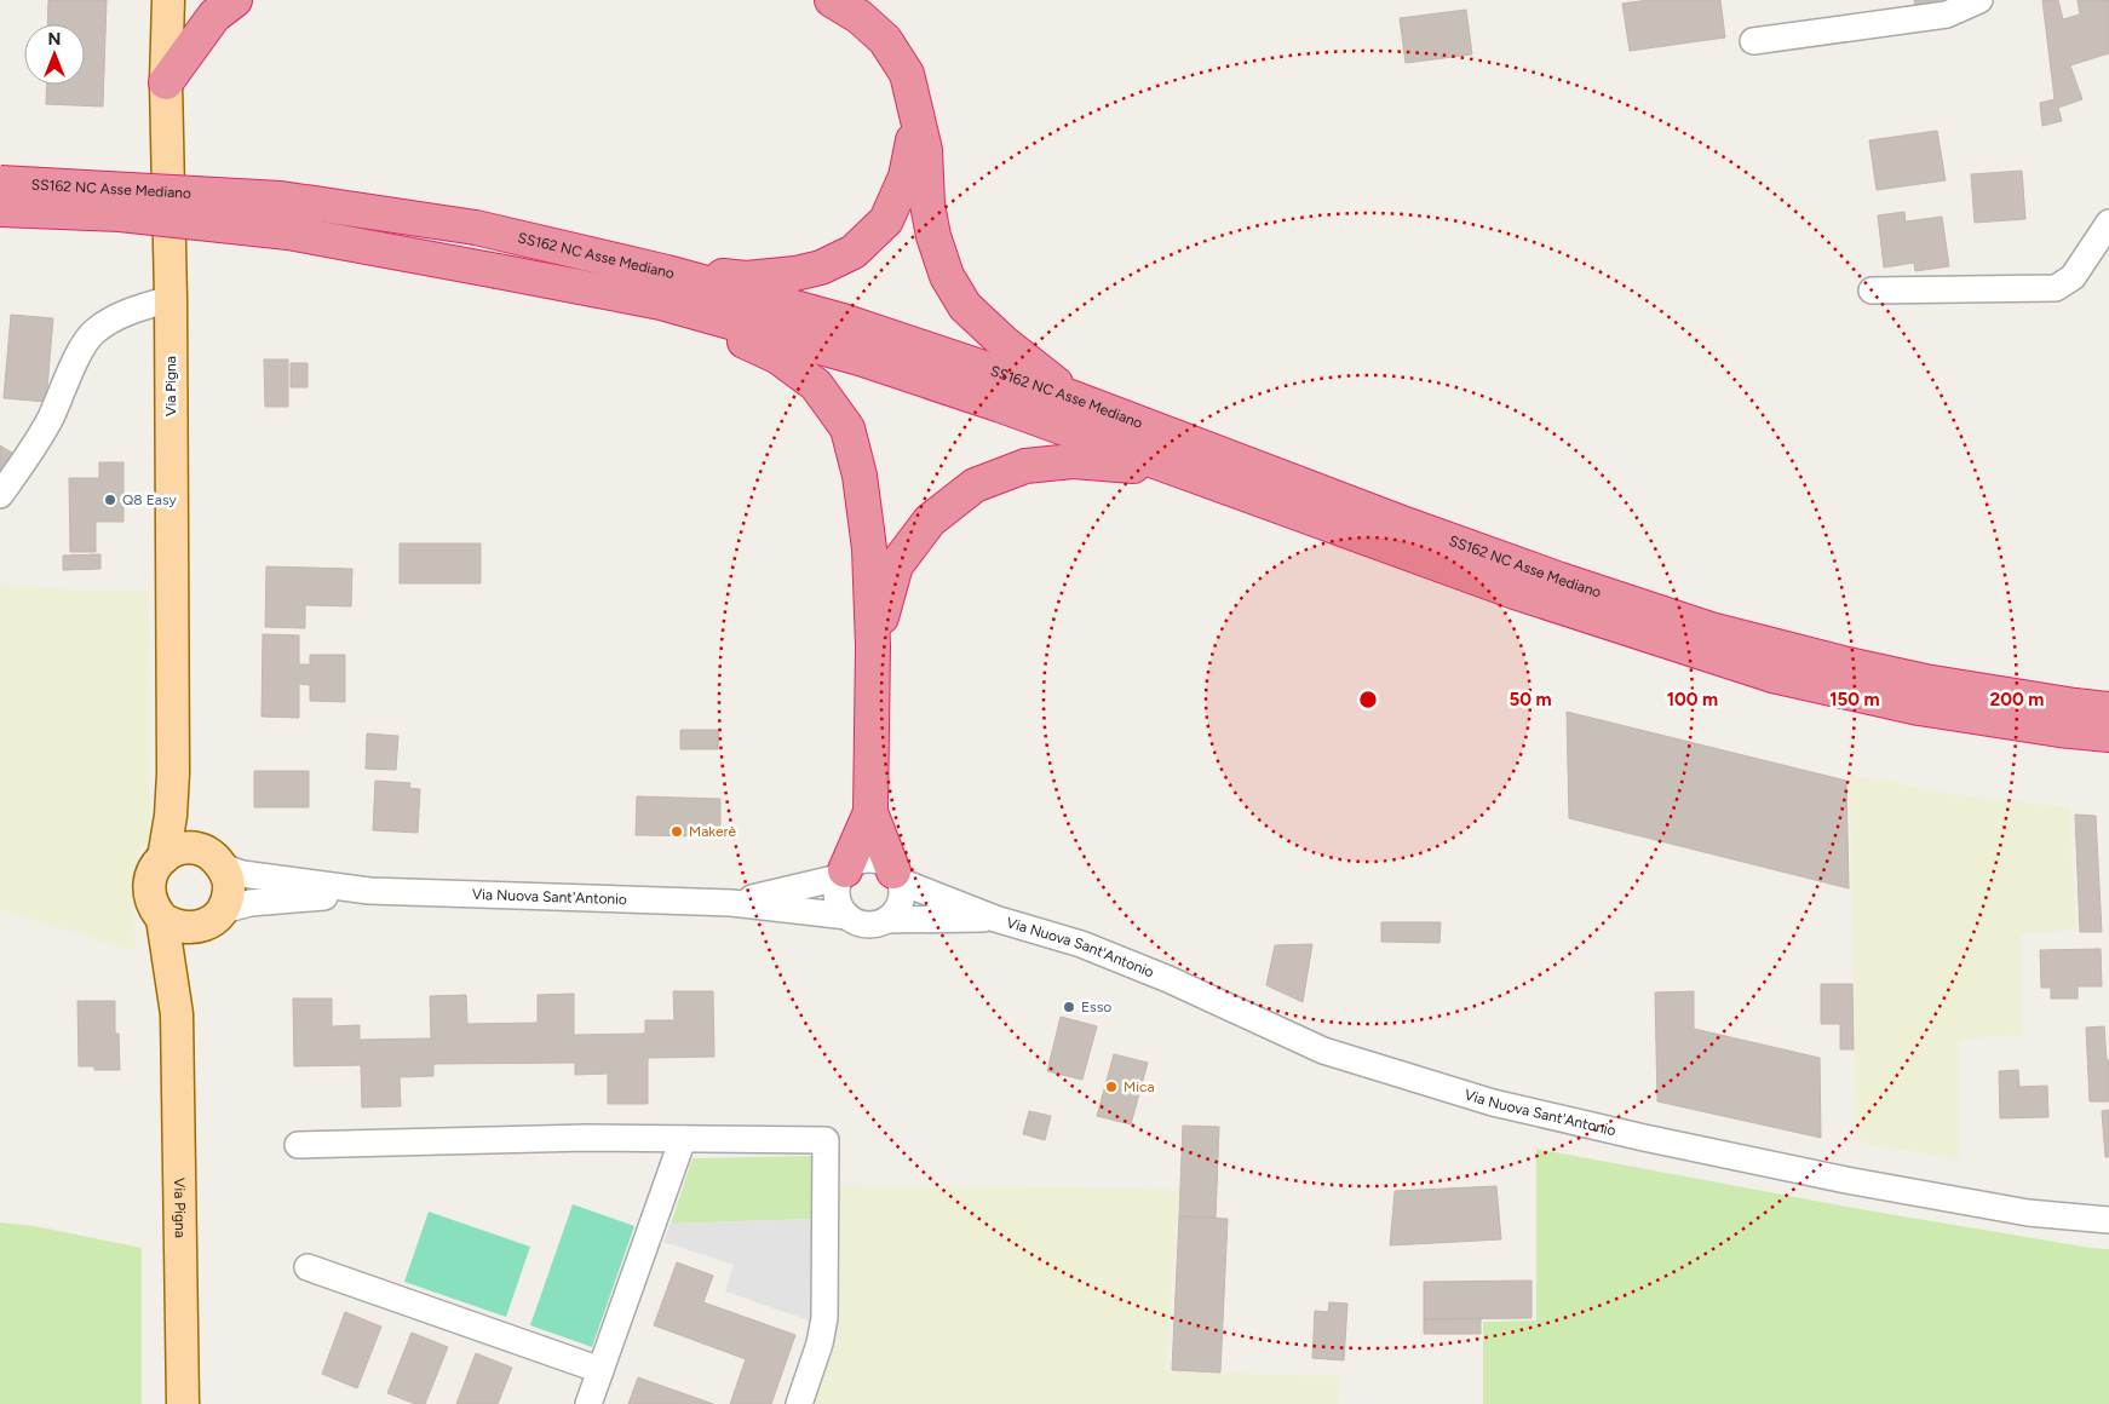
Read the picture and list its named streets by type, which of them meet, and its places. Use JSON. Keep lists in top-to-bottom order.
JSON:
{
  "streets": {
    "highway": ["SS162 NC Asse Mediano"],
    "main road": ["Via Pigna"],
    "street": ["Via Nuova Sant'Antonio"]
  },
  "crossings": [
    ["Via Pigna", "Via Nuova Sant'Antonio"]
  ],
  "places": [
    "Q8 Easy",
    "Makerè",
    "Esso",
    "Mica"
  ],
  "north": "top",
  "rings": [
    "50 m",
    "100 m",
    "150 m",
    "200 m"
  ]
}
